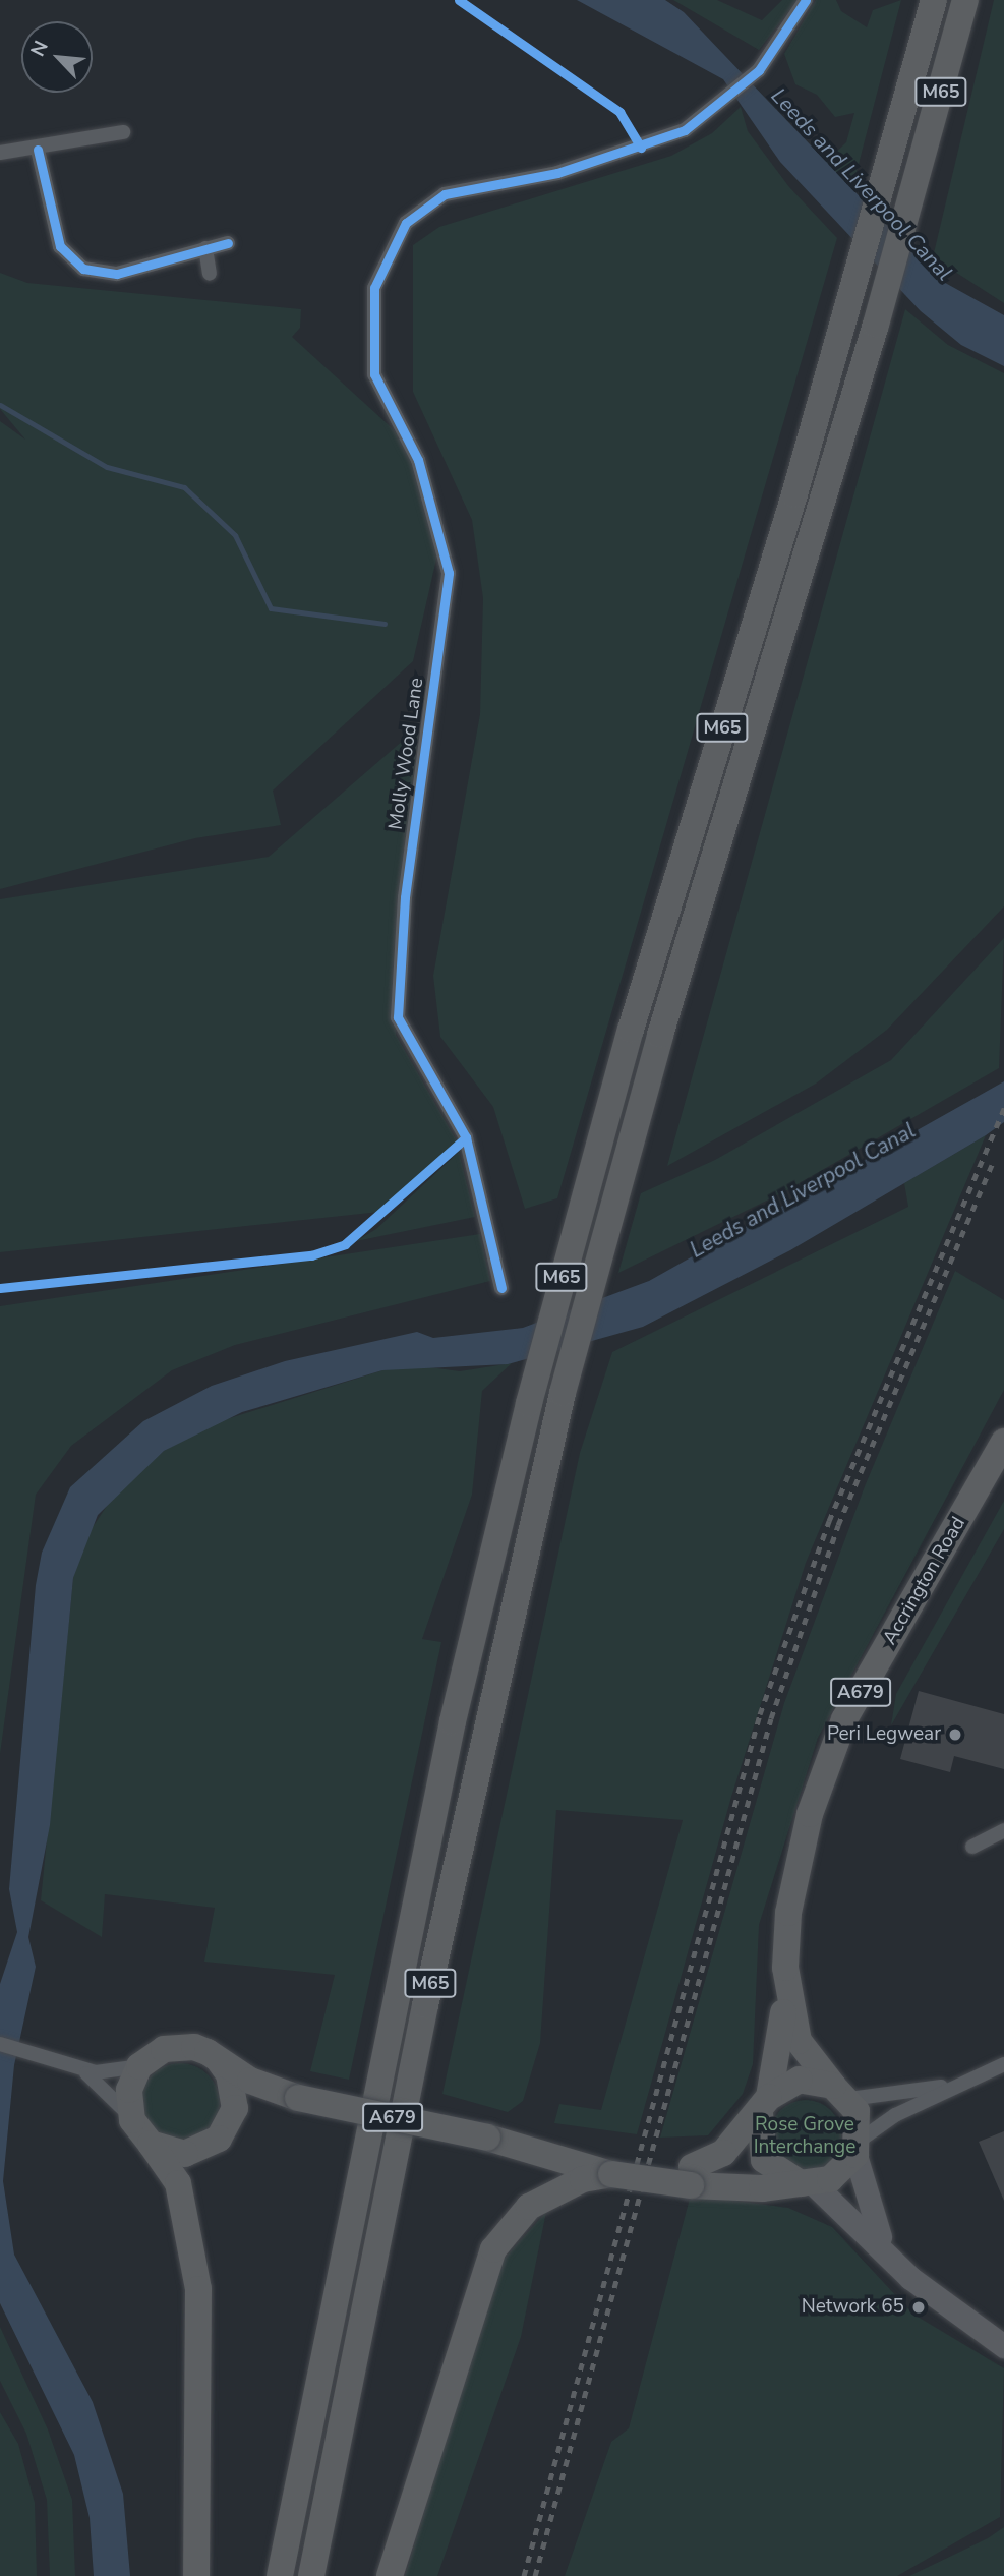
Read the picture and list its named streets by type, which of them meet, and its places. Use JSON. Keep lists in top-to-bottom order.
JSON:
{
  "streets": {
    "highway": ["M65", "Accrington Road", "A679"],
    "street": ["Molly Wood Lane"]
  },
  "crossings": [
    ["Accrington Road", "A679"]
  ],
  "water": ["Leeds and Liverpool Canal"],
  "parks": ["Rose Grove Interchange"],
  "places": ["Peri Legwear", "Network 65"],
  "north": "top left"
}
